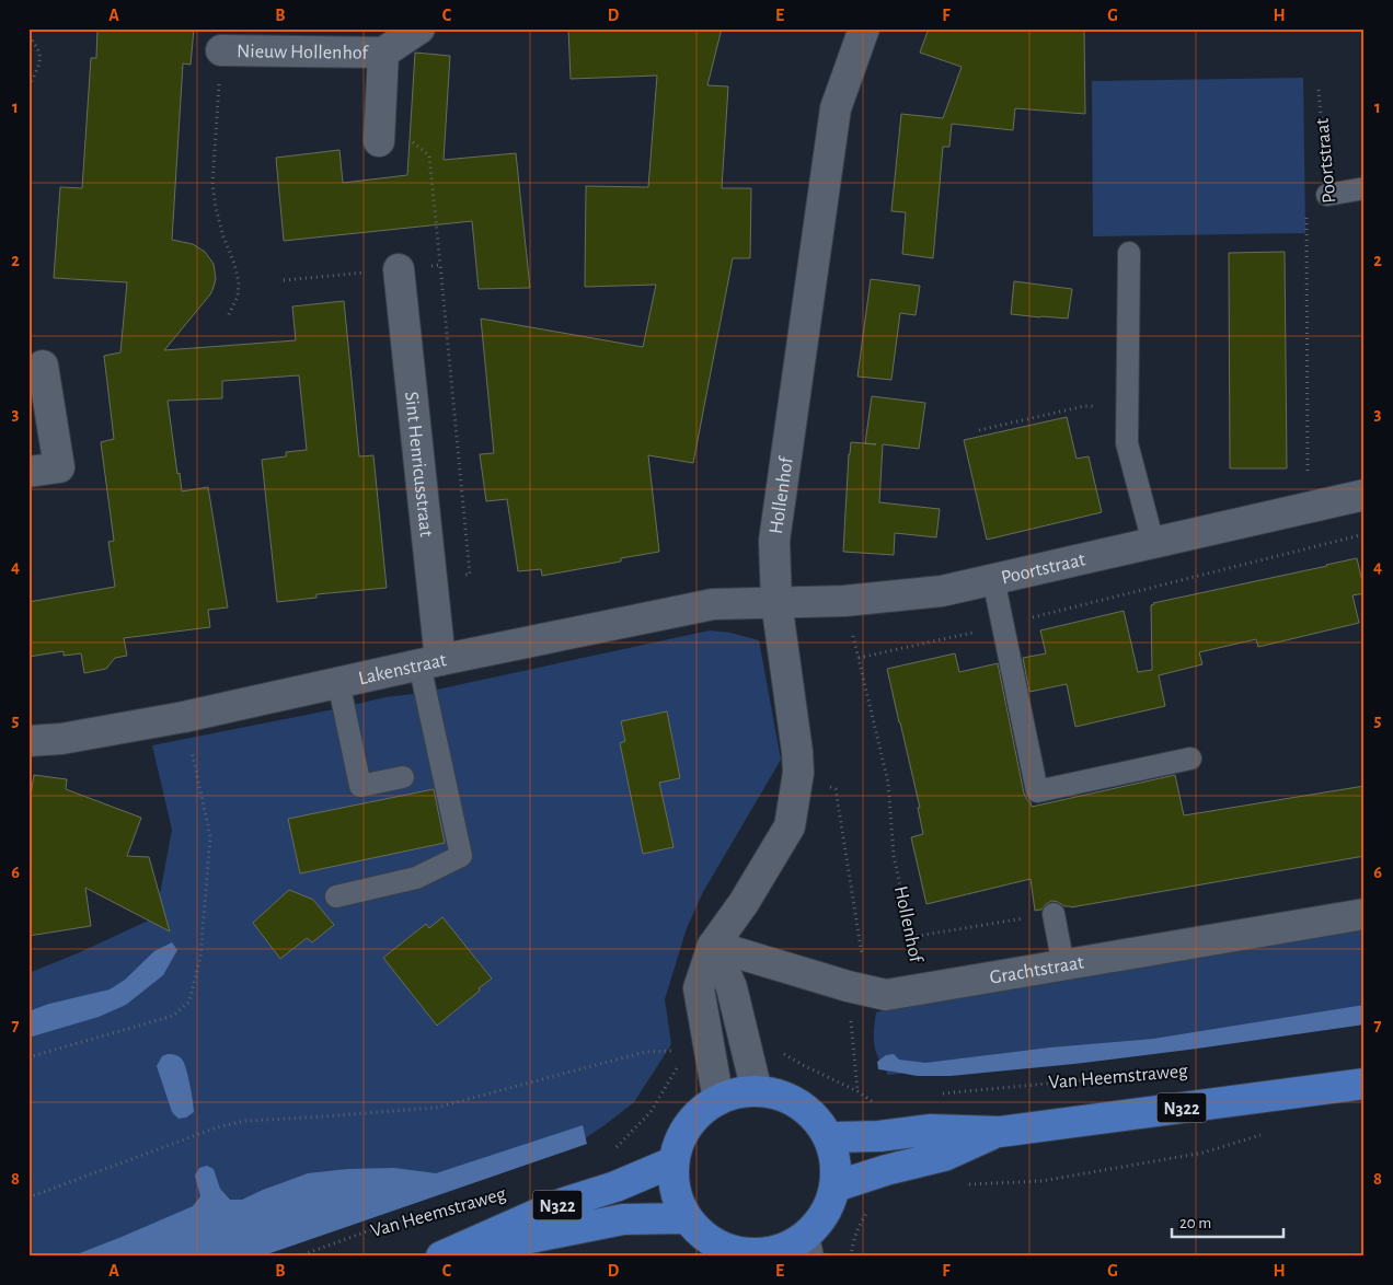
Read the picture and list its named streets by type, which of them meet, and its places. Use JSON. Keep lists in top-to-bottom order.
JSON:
{
  "streets": {
    "main road": ["Van Heemstraweg", "N322"],
    "street": [
      "Nieuw Hollenhof",
      "Poortstraat",
      "Sint Henricusstraat",
      "Hollenhof",
      "Lakenstraat",
      "Grachtstraat"
    ]
  },
  "crossings": [
    ["Poortstraat", "Hollenhof"],
    ["Poortstraat", "Lakenstraat"],
    ["Sint Henricusstraat", "Lakenstraat"],
    ["Hollenhof", "Lakenstraat"],
    ["Hollenhof", "Grachtstraat"],
    ["Hollenhof", "Van Heemstraweg"]
  ],
  "scale_bar": "20 m",
  "grid": {
    "columns": [
      "A",
      "B",
      "C",
      "D",
      "E",
      "F",
      "G",
      "H"
    ],
    "rows": [
      "1",
      "2",
      "3",
      "4",
      "5",
      "6",
      "7",
      "8"
    ]
  }
}
